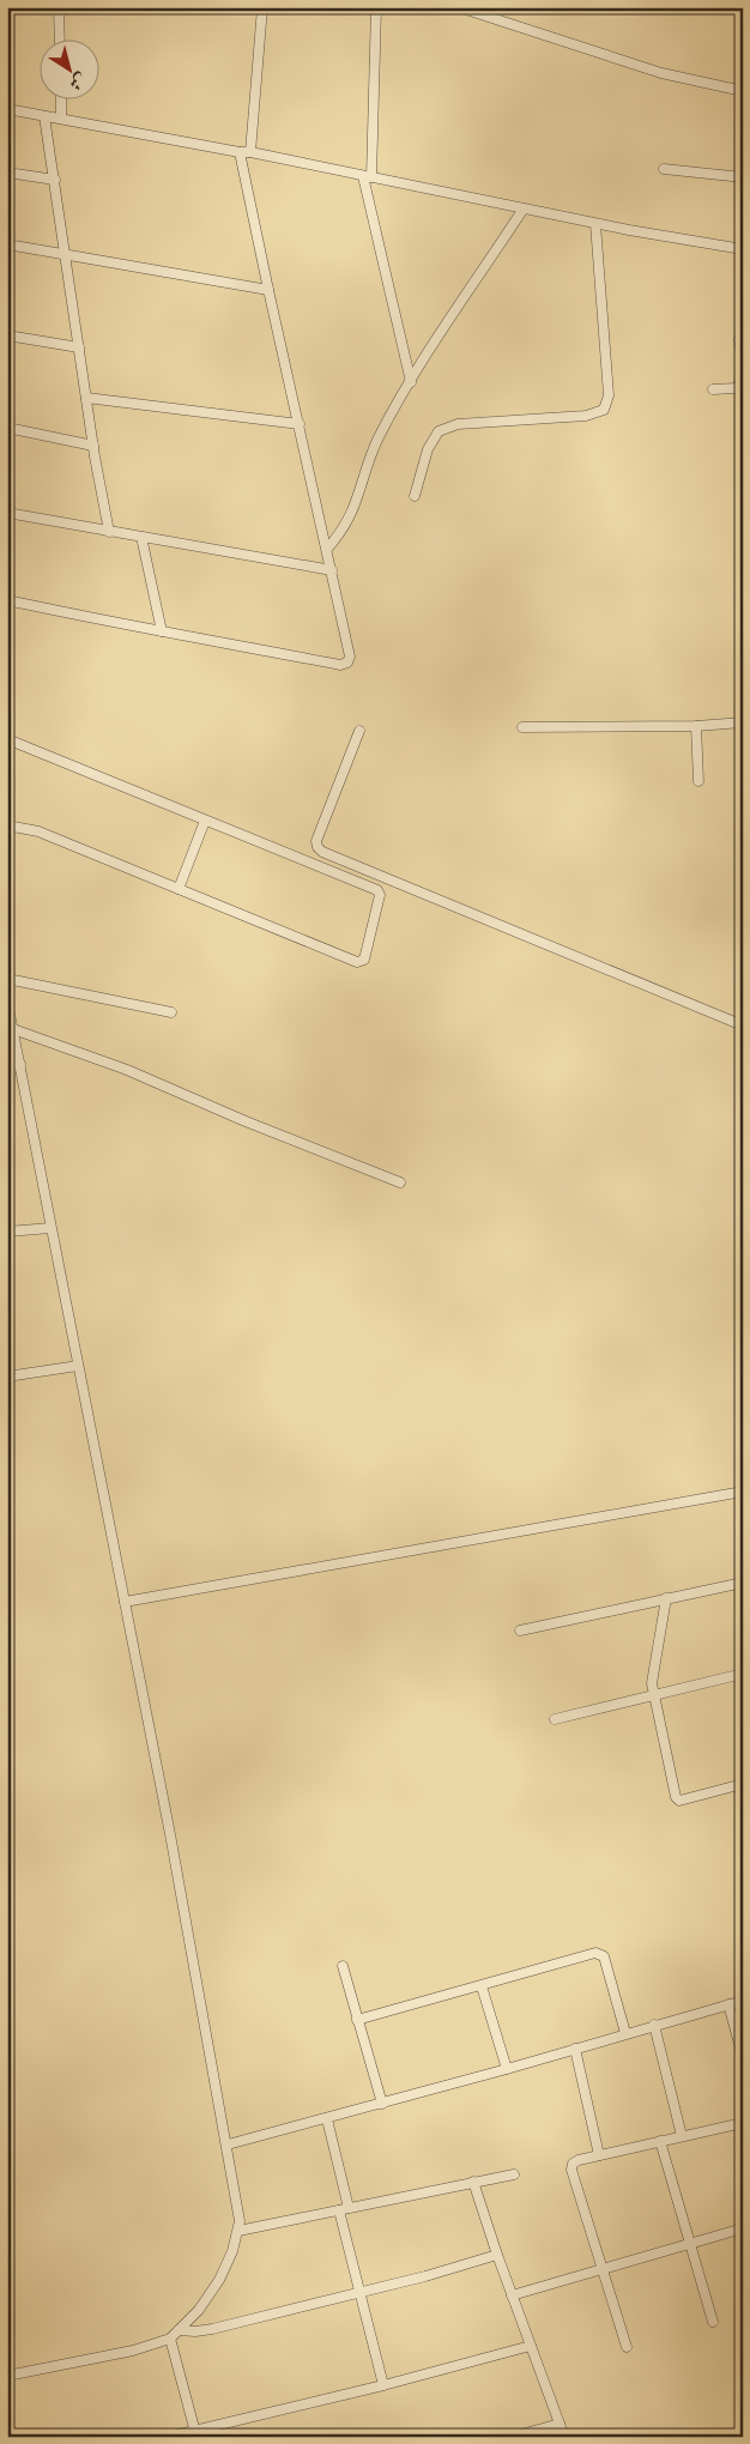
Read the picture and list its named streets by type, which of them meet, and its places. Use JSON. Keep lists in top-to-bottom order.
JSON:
{
  "north": "bottom right"
}
